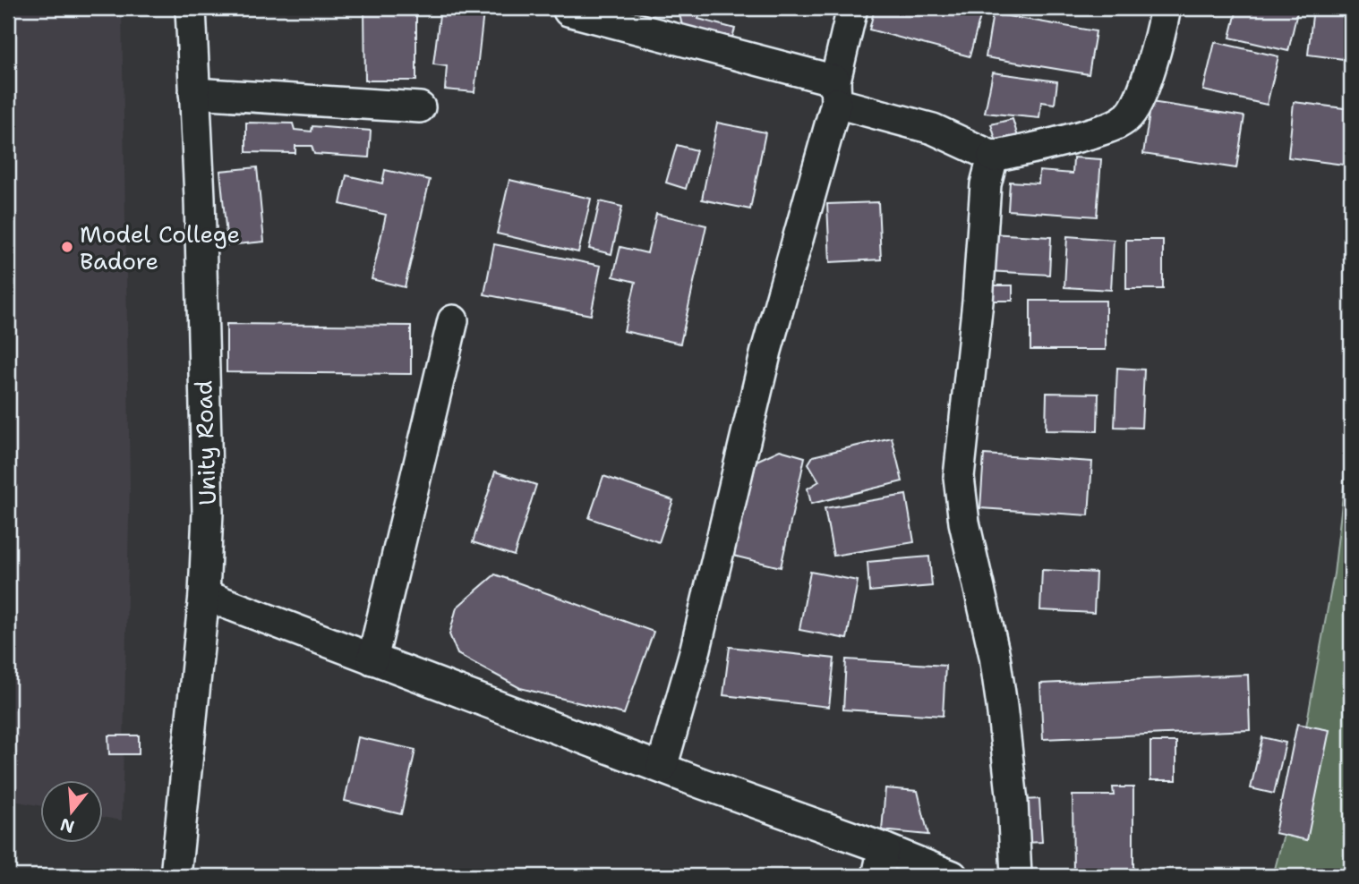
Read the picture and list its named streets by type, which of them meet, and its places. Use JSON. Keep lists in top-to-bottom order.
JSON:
{
  "streets": {
    "street": ["Unity Road"]
  },
  "places": ["Model College Badore"],
  "north": "bottom"
}
